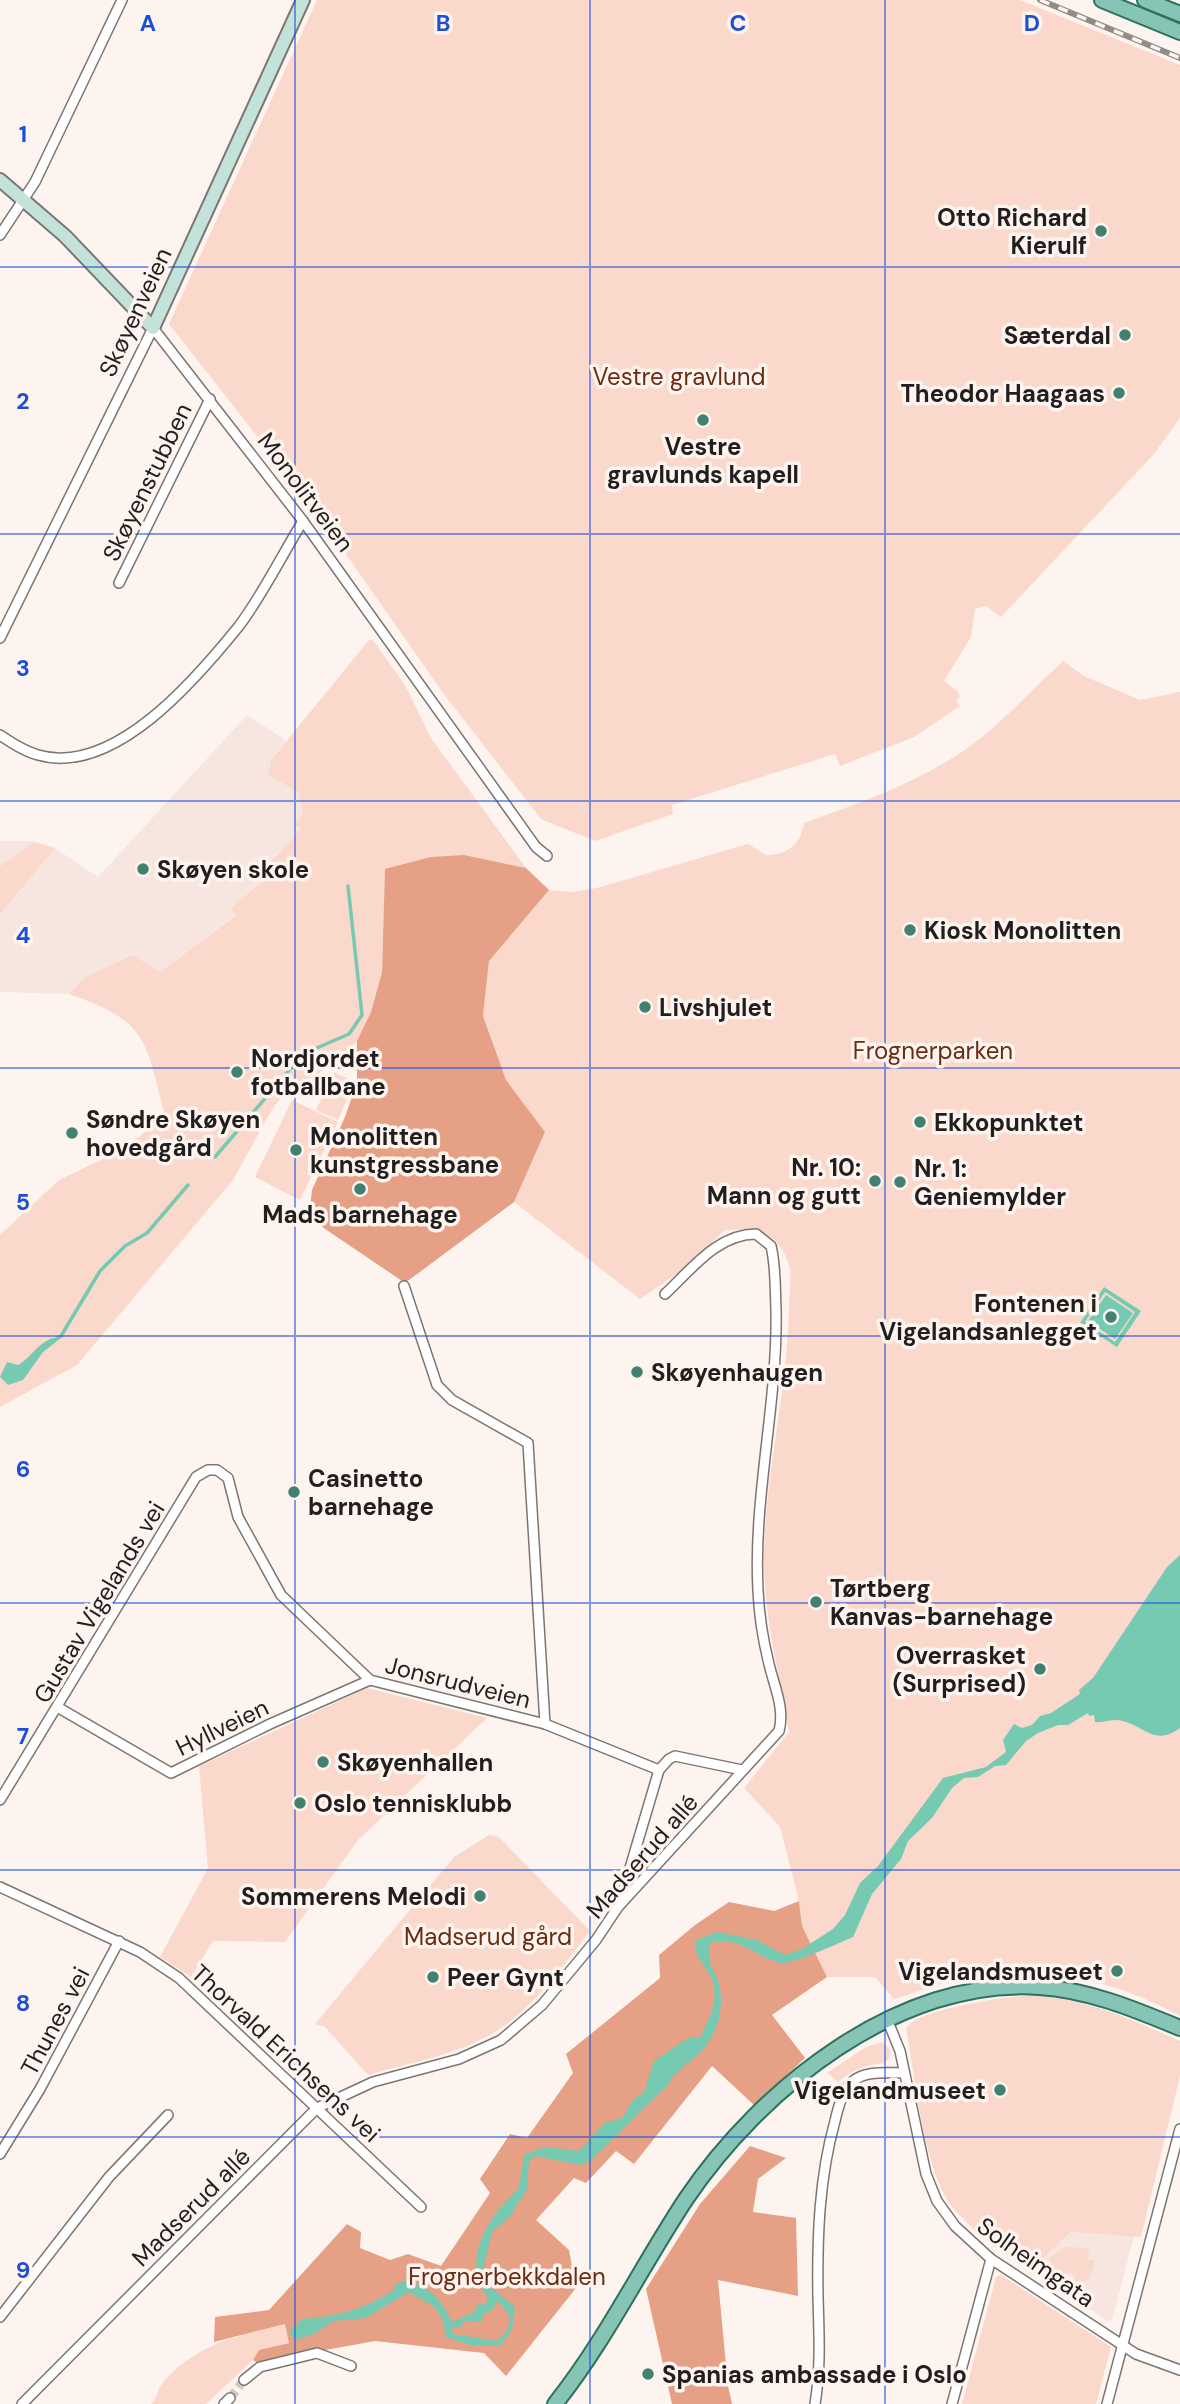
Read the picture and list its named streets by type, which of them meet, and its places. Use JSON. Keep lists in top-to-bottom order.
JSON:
{
  "streets": {
    "street": [
      "Skøyenveien",
      "Skøyenstubben",
      "Monolitveien",
      "Gustav Vigelands vei",
      "Jonsrudveien",
      "Hyllveien",
      "Madserud allé",
      "Thunes vei",
      "Thorvald Erichsens vei",
      "Solheimgata"
    ]
  },
  "crossings": [
    ["Skøyenveien", "Monolitveien"],
    ["Skøyenstubben", "Monolitveien"],
    ["Gustav Vigelands vei", "Jonsrudveien"],
    ["Gustav Vigelands vei", "Hyllveien"],
    ["Jonsrudveien", "Hyllveien"],
    ["Madserud allé", "Thorvald Erichsens vei"],
    ["Thunes vei", "Thorvald Erichsens vei"]
  ],
  "parks": [
    "Vestre gravlund",
    "Frognerparken",
    "Madserud gård",
    "Frognerbekkdalen"
  ],
  "places": [
    "Otto Richard Kierulf",
    "Sæterdal",
    "Theodor Haagaas",
    "Vestre gravlunds kapell",
    "Skøyen skole",
    "Kiosk Monolitten",
    "Livshjulet",
    "Nordjordet fotballbane",
    "Ekkopunktet",
    "Søndre Skøyen hovedgård",
    "Monolitten kunstgressbane",
    "Nr. 10: Mann og gutt",
    "Nr. 1: Geniemylder",
    "Mads barnehage",
    "Fontenen i Vigelandsanlegget",
    "Skøyenhaugen",
    "Casinetto barnehage",
    "Tørtberg Kanvas-barnehage",
    "Overrasket (Surprised)",
    "Skøyenhallen",
    "Oslo tennisklubb",
    "Sommerens Melodi",
    "Vigelandsmuseet",
    "Peer Gynt",
    "Vigelandmuseet",
    "Spanias ambassade i Oslo"
  ],
  "grid": {
    "columns": [
      "A",
      "B",
      "C",
      "D"
    ],
    "rows": [
      "1",
      "2",
      "3",
      "4",
      "5",
      "6",
      "7",
      "8",
      "9"
    ]
  }
}
